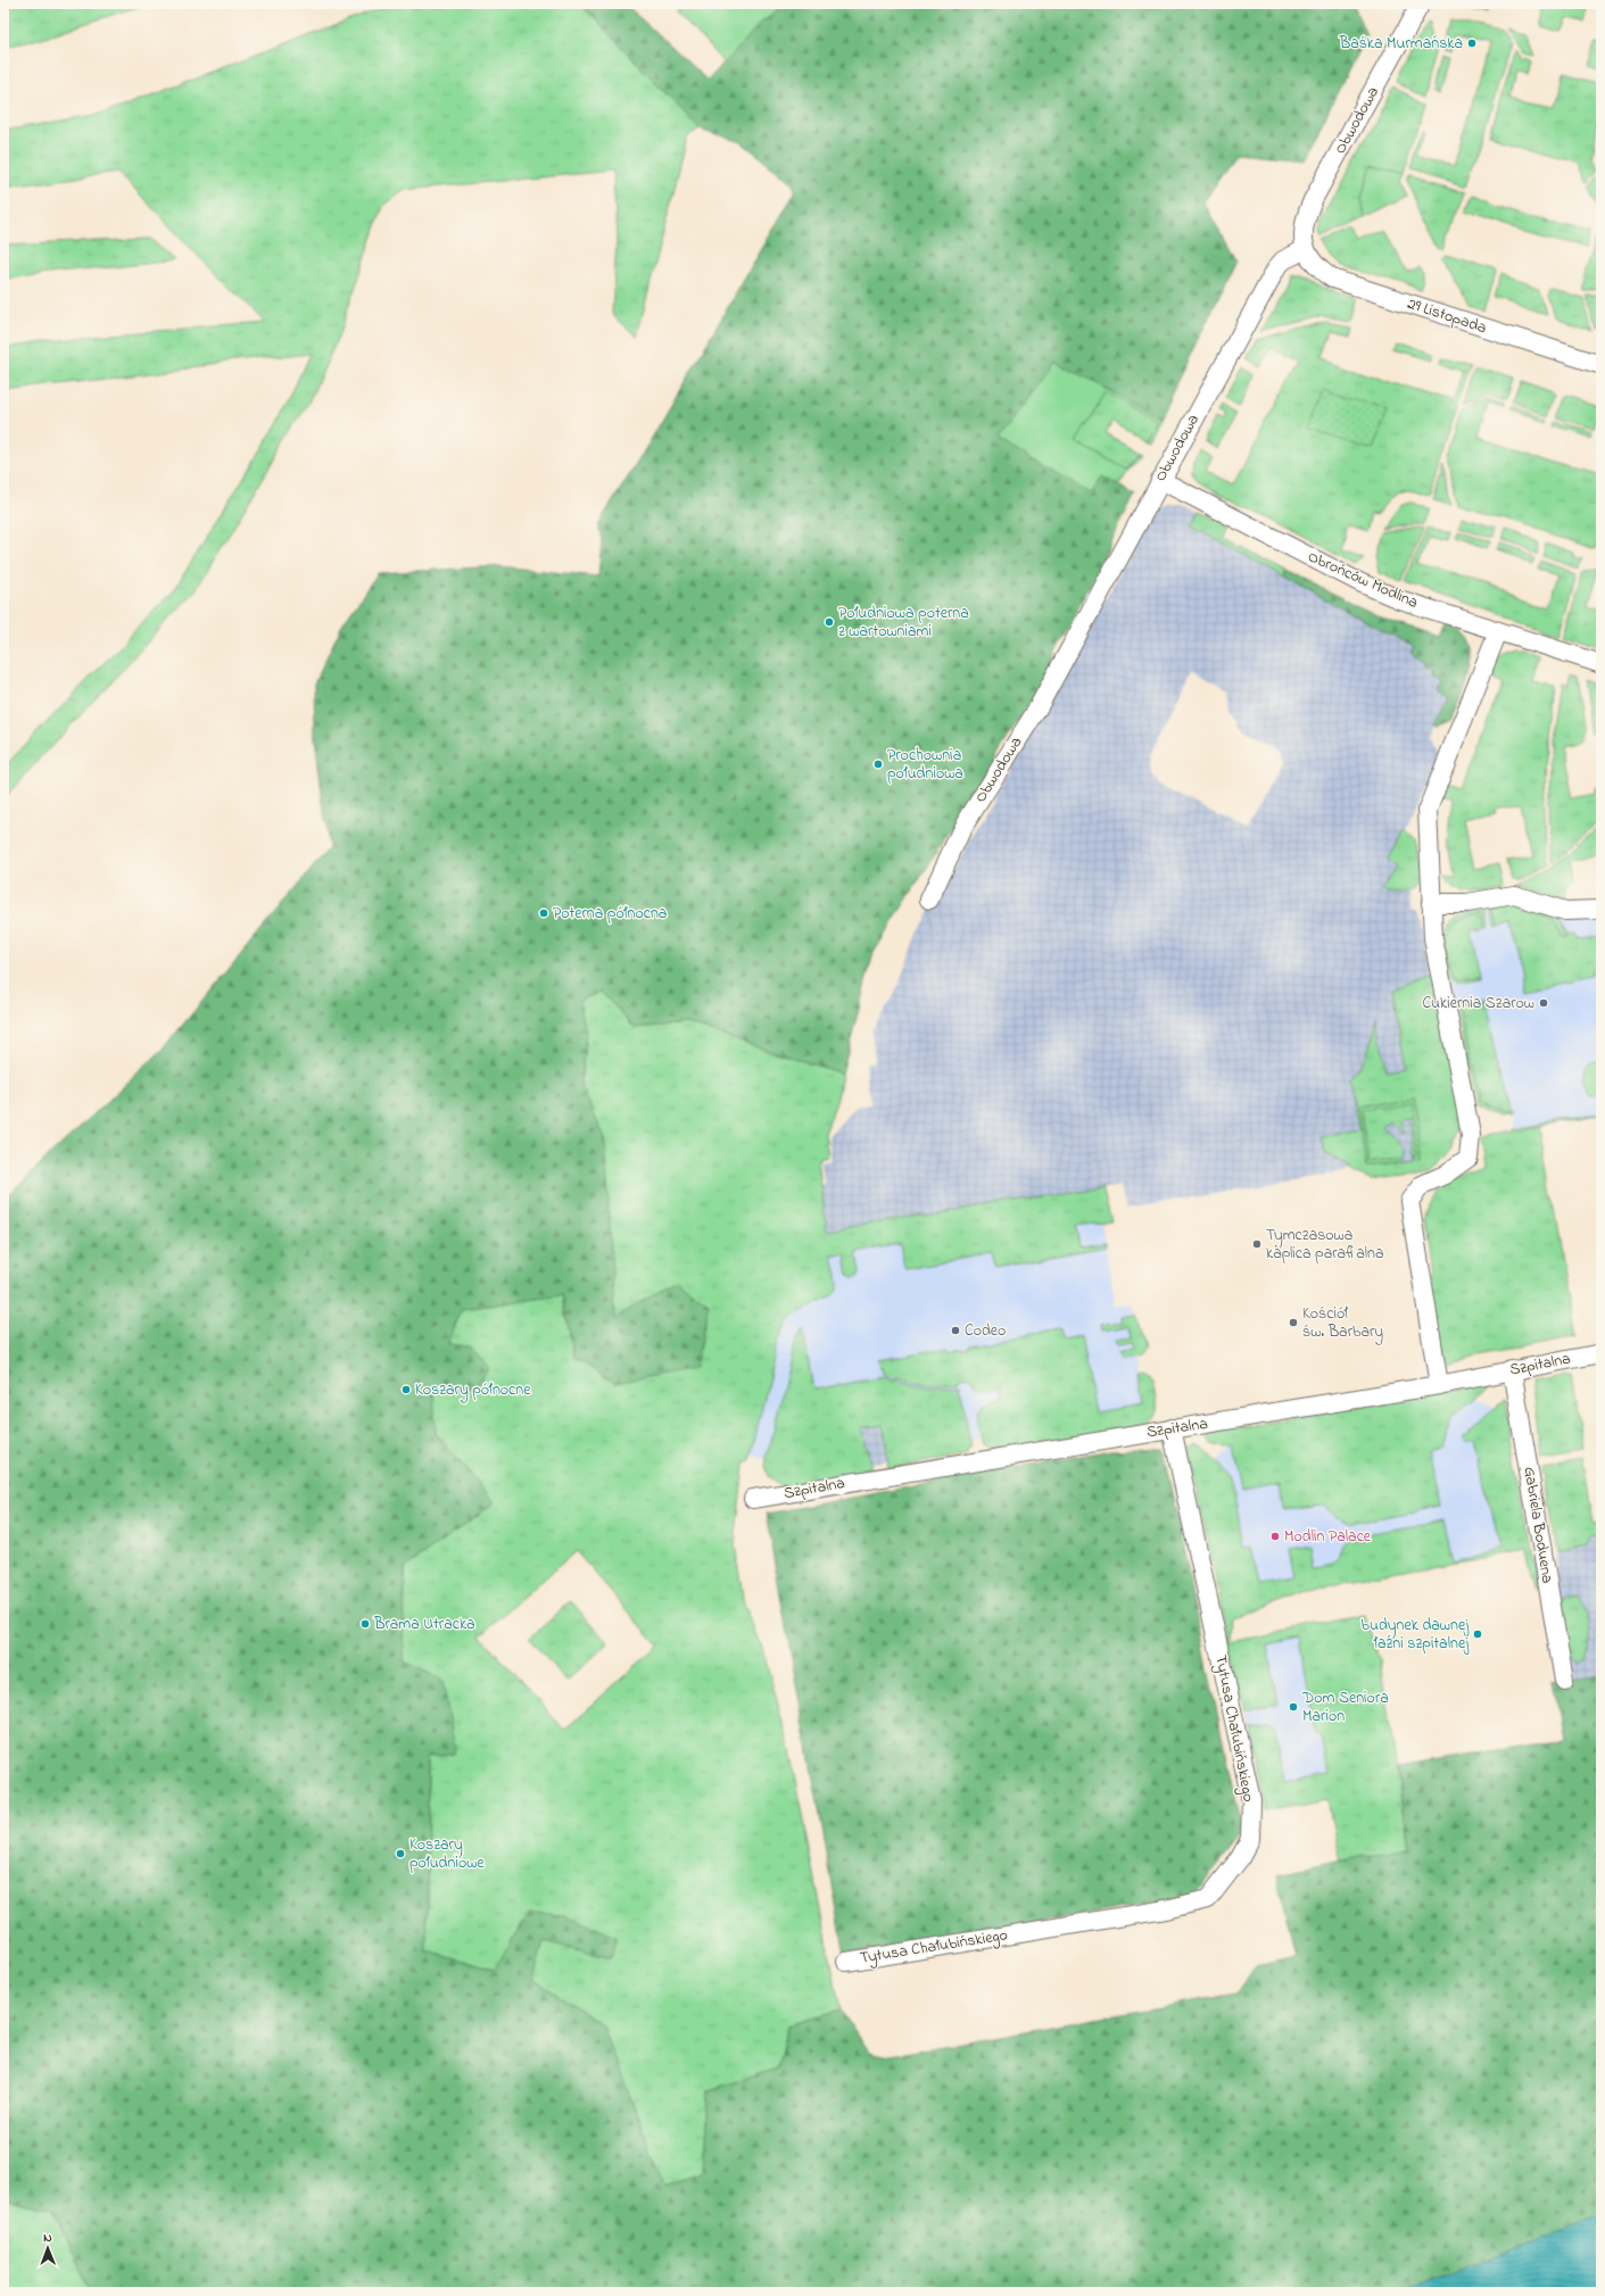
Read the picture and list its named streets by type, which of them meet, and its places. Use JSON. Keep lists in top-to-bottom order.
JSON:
{
  "streets": {
    "street": [
      "Obwodowa",
      "29 Listopada",
      "Obrońców Modlina",
      "Szpitalna",
      "Gabriela Boduena",
      "Tytusa Chałubińskiego"
    ]
  },
  "crossings": [
    ["Obwodowa", "29 Listopada"],
    ["Obwodowa", "Obrońców Modlina"],
    ["Szpitalna", "Gabriela Boduena"],
    ["Szpitalna", "Tytusa Chałubińskiego"]
  ],
  "places": [
    "Baśka Murmańska",
    "Południowa poterna z wartowniami",
    "Prochownia południowa",
    "Poterna północna",
    "Cukiernia Szarow",
    "Tymczasowa kaplica parafialna",
    "Kościół św. Barbary",
    "Codeo",
    "Koszary północne",
    "Modlin Palace",
    "Brama Utracka",
    "budynek dawnej łaźni szpitalnej",
    "Dom Seniora Marion",
    "Koszary południowe"
  ],
  "north": "top"
}
